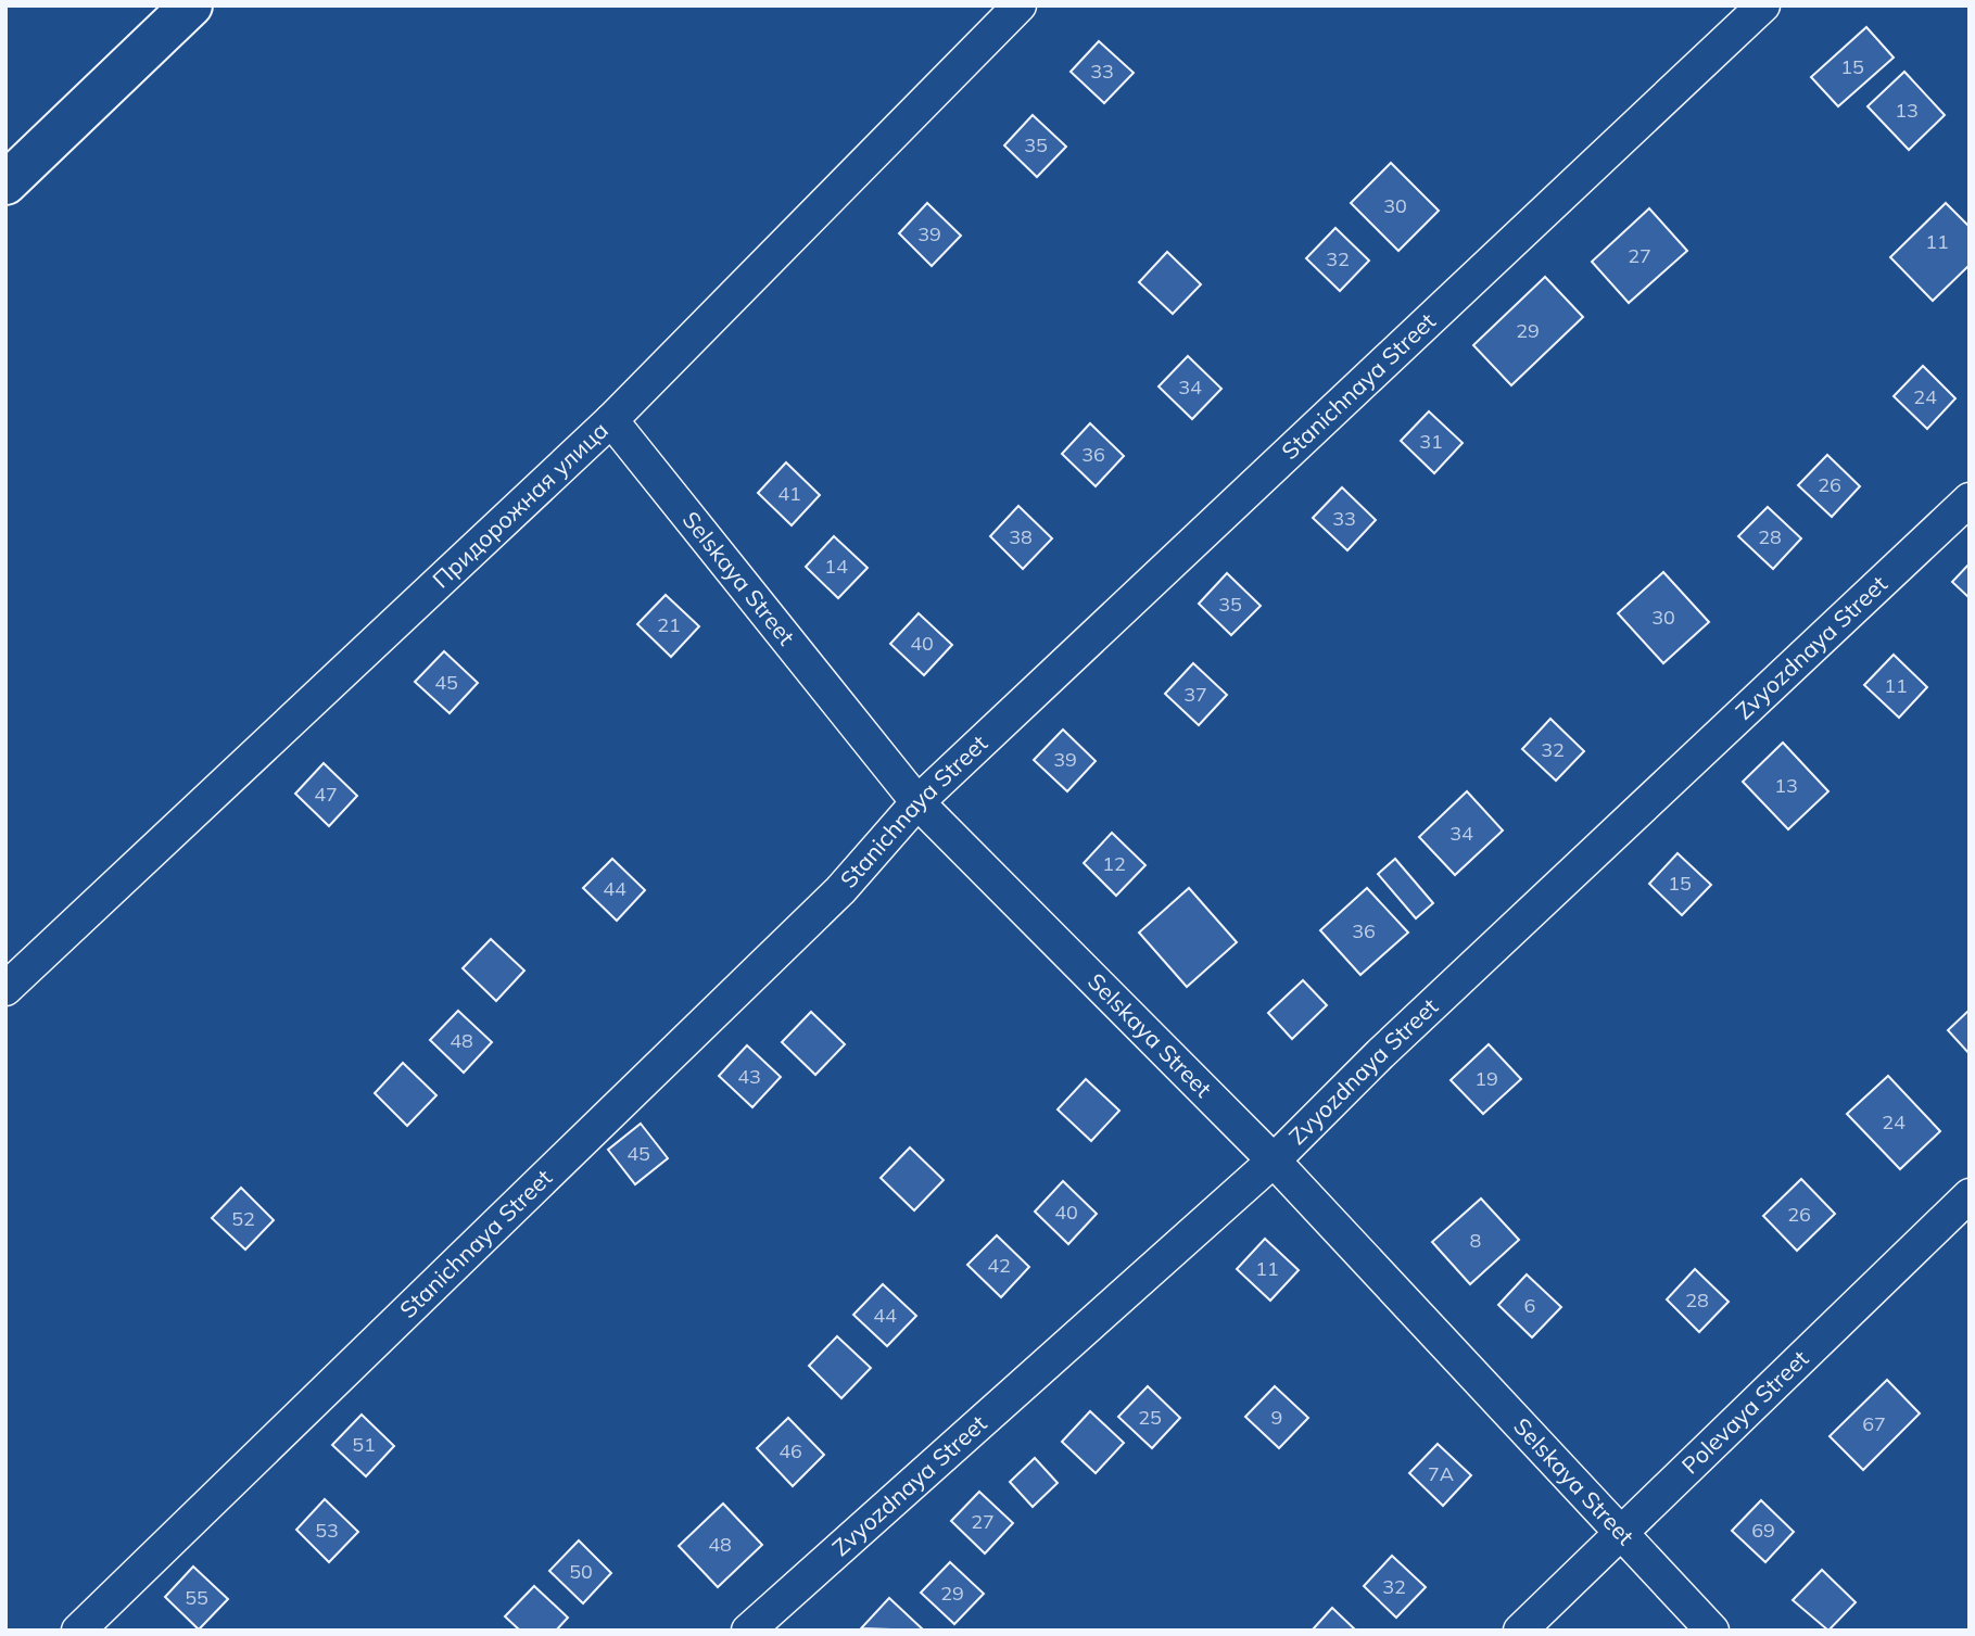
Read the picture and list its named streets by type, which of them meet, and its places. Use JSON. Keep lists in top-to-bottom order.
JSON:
{
  "streets": {
    "street": [
      "Stanichnaya Street",
      "Придорожная улица",
      "Selskaya Street",
      "Zvyozdnaya Street",
      "Polevaya Street"
    ]
  },
  "crossings": [
    ["Stanichnaya Street", "Selskaya Street"],
    ["Придорожная улица", "Selskaya Street"],
    ["Selskaya Street", "Zvyozdnaya Street"],
    ["Selskaya Street", "Polevaya Street"]
  ],
  "house_numbers": [
    "15",
    "33",
    "13",
    "35",
    "30",
    "39",
    "11",
    "27",
    "32",
    "29",
    "34",
    "24",
    "31",
    "36",
    "26",
    "41",
    "33",
    "38",
    "28",
    "14",
    "35",
    "30",
    "21",
    "40",
    "45",
    "11",
    "37",
    "32",
    "39",
    "13",
    "47",
    "34",
    "12",
    "15",
    "44",
    "36",
    "48",
    "43",
    "19",
    "24",
    "45",
    "40",
    "26",
    "52",
    "8",
    "42",
    "11",
    "28",
    "6",
    "44",
    "25",
    "9",
    "67",
    "51",
    "46",
    "7А",
    "27",
    "53",
    "69",
    "48",
    "50",
    "32",
    "29",
    "55"
  ]
}
